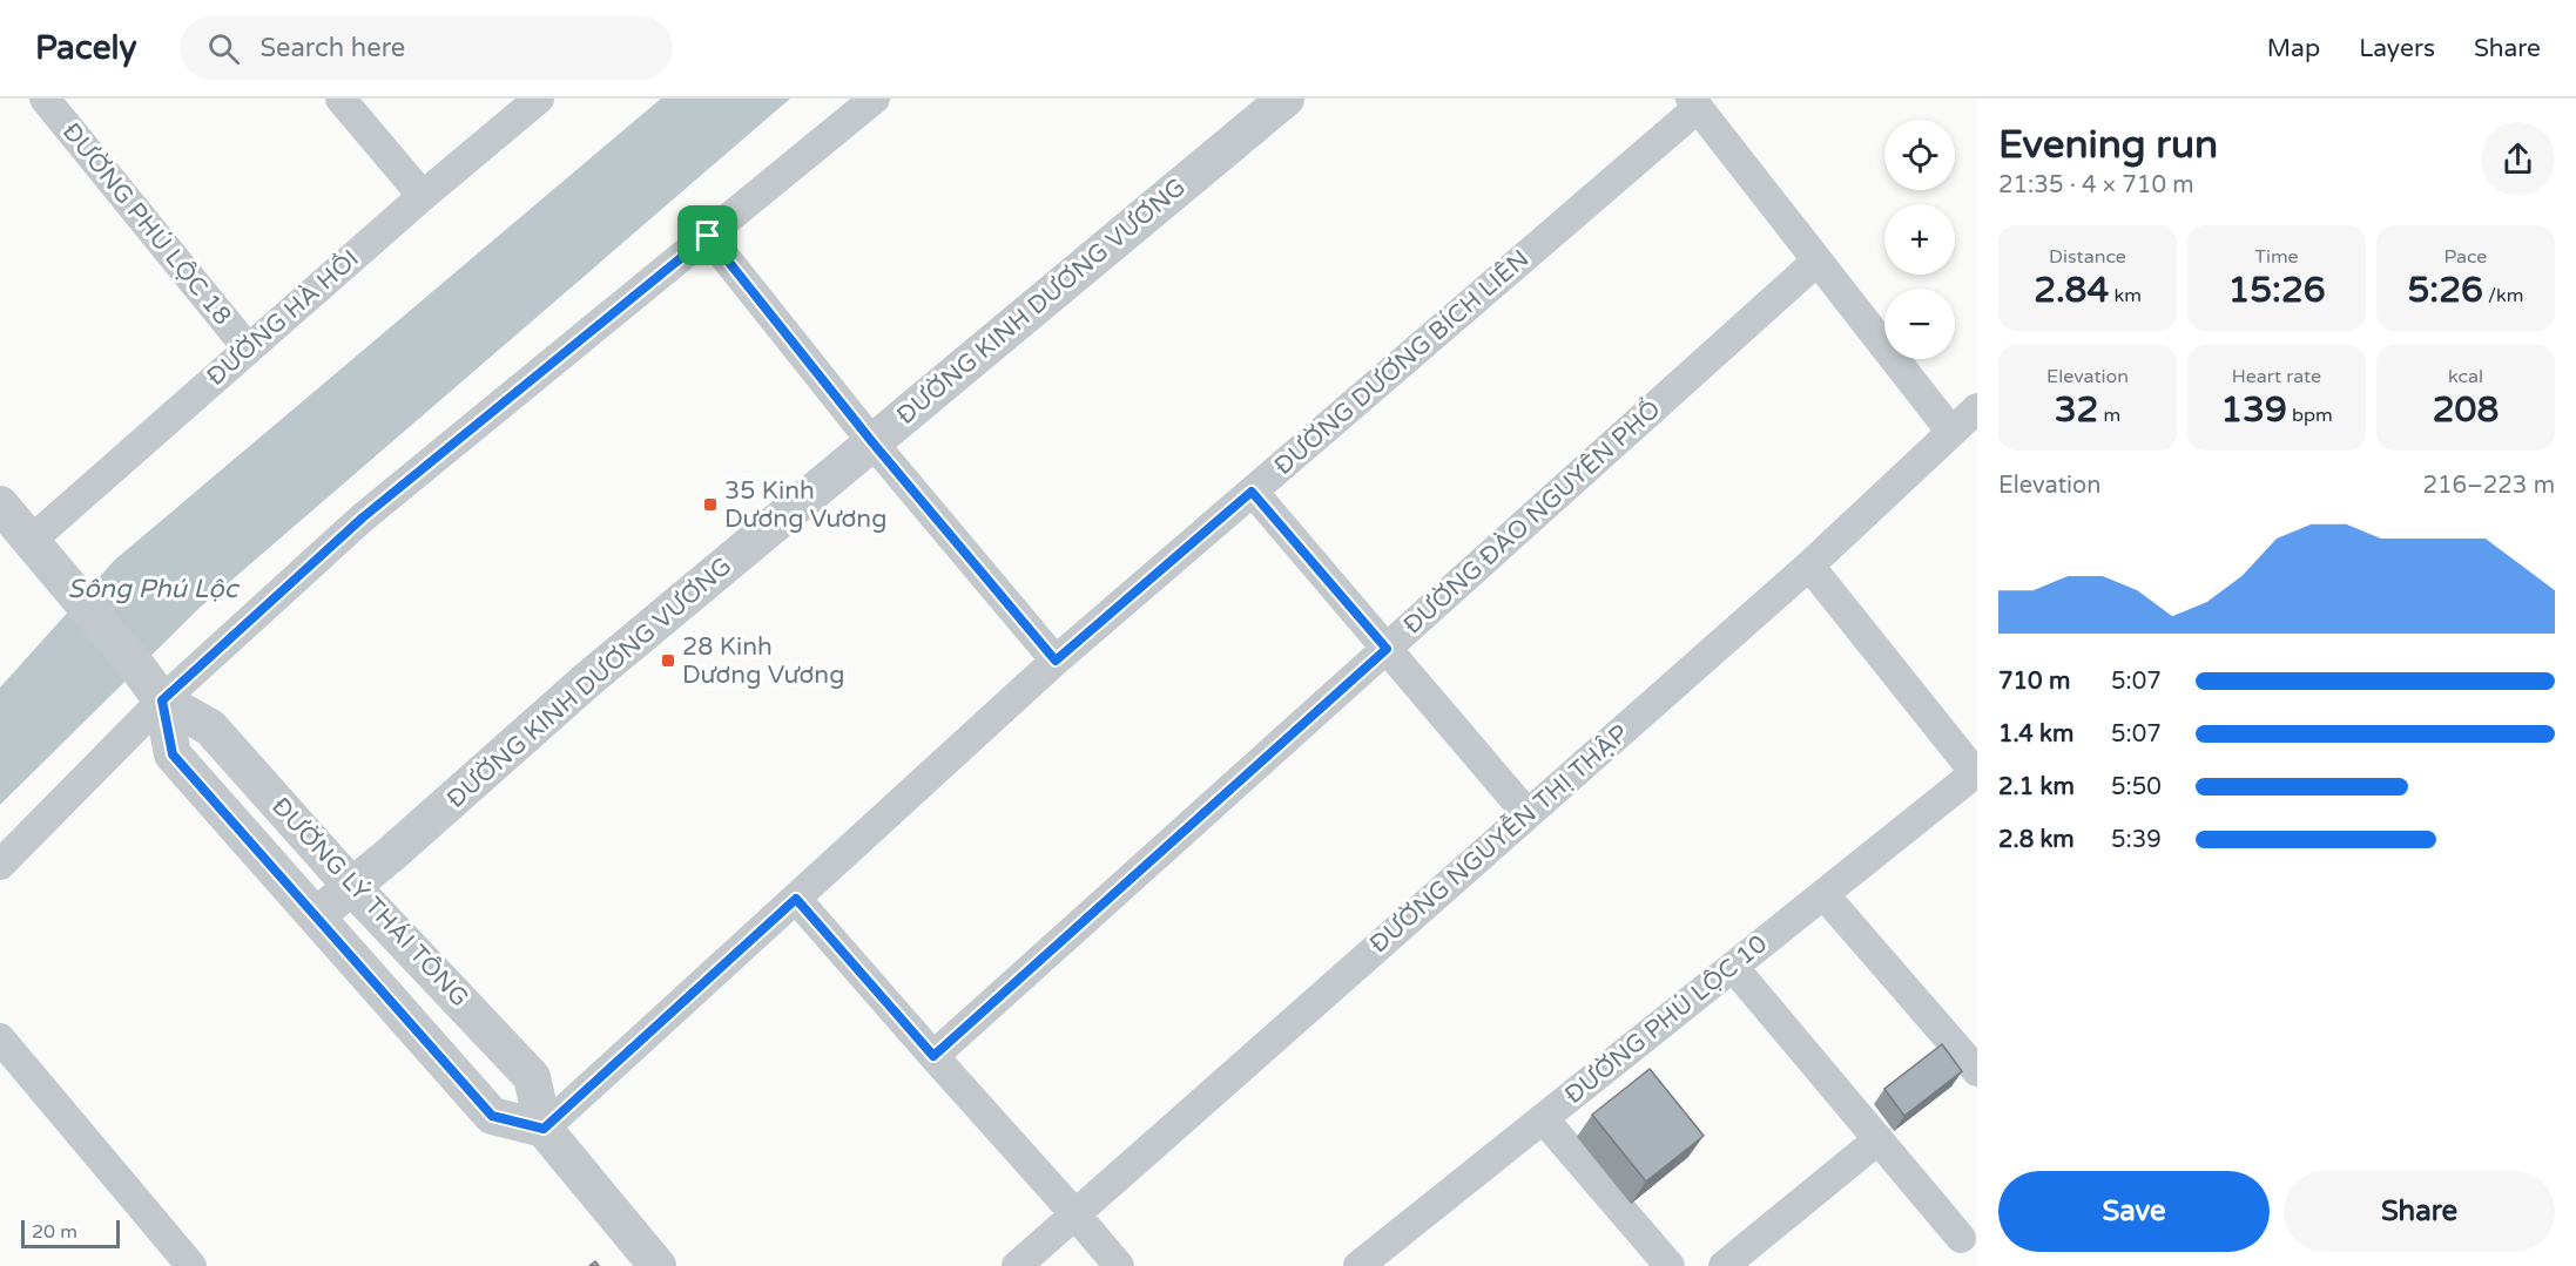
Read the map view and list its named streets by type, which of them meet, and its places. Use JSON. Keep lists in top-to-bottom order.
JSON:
{
  "streets": {
    "street": [
      "ĐƯỜNG PHÚ LỘC 18",
      "ĐƯỜNG KINH DƯƠNG VƯƠNG",
      "ĐƯỜNG HÀ HỒI",
      "ĐƯỜNG DƯƠNG BÍCH LIÊN",
      "ĐƯỜNG ĐÀO NGUYÊN PHỔ",
      "ĐƯỜNG NGUYỄN THỊ THẬP",
      "ĐƯỜNG LÝ THÁI TÔNG",
      "ĐƯỜNG PHÚ LỘC 10"
    ]
  },
  "crossings": [
    ["ĐƯỜNG PHÚ LỘC 18", "ĐƯỜNG HÀ HỒI"],
    ["ĐƯỜNG KINH DƯƠNG VƯƠNG", "ĐƯỜNG LÝ THÁI TÔNG"],
    ["ĐƯỜNG HÀ HỒI", "ĐƯỜNG LÝ THÁI TÔNG"],
    ["ĐƯỜNG DƯƠNG BÍCH LIÊN", "ĐƯỜNG LÝ THÁI TÔNG"]
  ],
  "water": ["Sông Phú Lộc"],
  "places": {
    "transit": ["35 Kinh Dương Vương", "28 Kinh Dương Vương"]
  },
  "scale_bar": "20 m",
  "page": {
    "header": "Pacely",
    "search": "Search here",
    "nav": ["Map", "Layers", "Share"],
    "heading": ["Evening run", "21:35 · 4 × 710 m"],
    "map_buttons": ["+", "−"],
    "stats": [
      ["Distance", "2.84 km"],
      ["Time", "15:26"],
      ["Pace", "5:26 /km"],
      ["Elevation", "32 m"],
      ["Heart rate", "139 bpm"],
      ["kcal", "208"]
    ],
    "chart": ["Elevation", "216–223 m"],
    "list": [
      {
        "name": "710 m",
        "note": "5:07"
      },
      {
        "name": "1.4 km",
        "note": "5:07"
      },
      {
        "name": "2.1 km",
        "note": "5:50"
      },
      {
        "name": "2.8 km",
        "note": "5:39"
      }
    ],
    "buttons": ["Save", "Share"],
    "scale": "20 m"
  }
}
